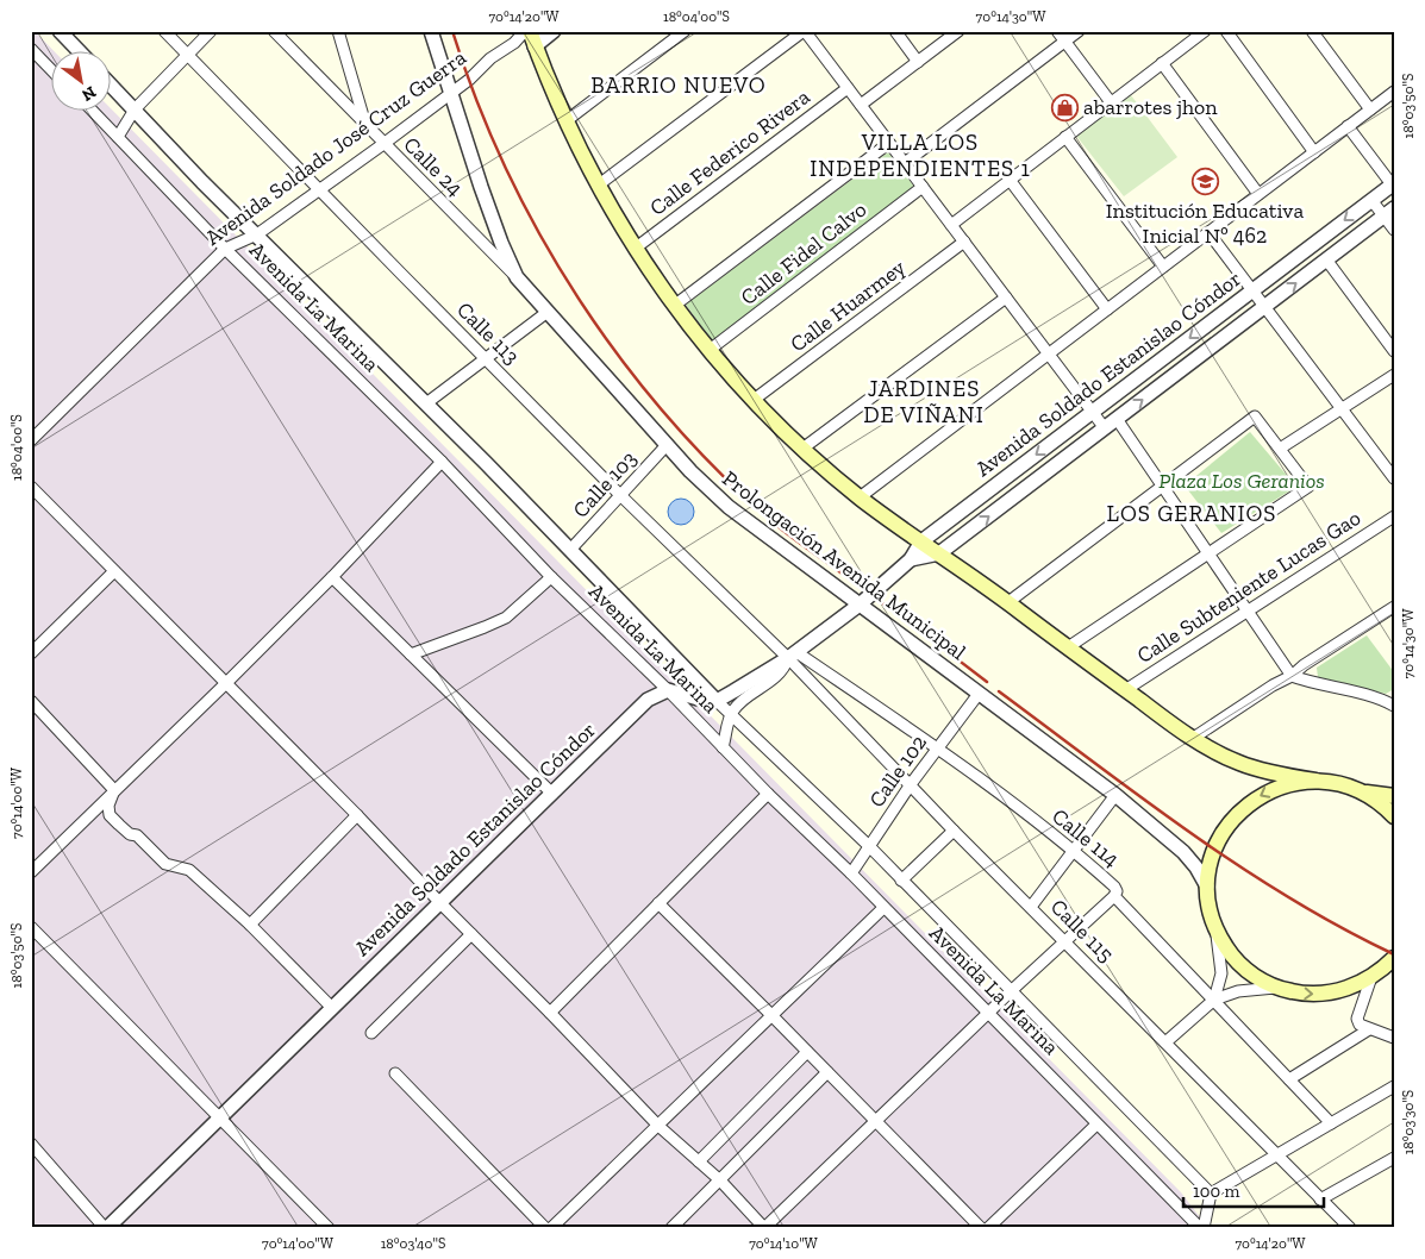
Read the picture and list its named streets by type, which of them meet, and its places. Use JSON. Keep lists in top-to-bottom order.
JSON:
{
  "streets": {
    "main road": ["Prolongación Avenida Municipal"],
    "street": [
      "Avenida Soldado José Cruz Guerra",
      "Calle Federico Rivera",
      "Calle 24",
      "Calle Fidel Calvo",
      "Calle Huarmey",
      "Avenida La Marina",
      "Calle 113",
      "Avenida Soldado Estanislao Cóndor",
      "Calle 103",
      "Calle Subteniente Lucas Gao",
      "Calle 102",
      "Calle 114",
      "Calle 115"
    ]
  },
  "crossings": [
    ["Avenida Soldado José Cruz Guerra", "Calle 24"],
    ["Avenida Soldado José Cruz Guerra", "Avenida La Marina"],
    ["Avenida Soldado José Cruz Guerra", "Calle 113"],
    ["Avenida Soldado José Cruz Guerra", "Prolongación Avenida Municipal"],
    ["Calle Federico Rivera", "Prolongación Avenida Municipal"],
    ["Calle 24", "Prolongación Avenida Municipal"],
    ["Calle Fidel Calvo", "Prolongación Avenida Municipal"],
    ["Calle Huarmey", "Prolongación Avenida Municipal"],
    ["Avenida La Marina", "Avenida Soldado Estanislao Cóndor"],
    ["Avenida La Marina", "Calle 103"],
    ["Avenida La Marina", "Calle 102"],
    ["Calle 113", "Avenida Soldado Estanislao Cóndor"],
    ["Calle 113", "Calle 103"],
    ["Calle 113", "Calle 114"],
    ["Calle 113", "Calle 115"],
    ["Avenida Soldado Estanislao Cóndor", "Prolongación Avenida Municipal"],
    ["Avenida Soldado Estanislao Cóndor", "Calle 114"],
    ["Avenida Soldado Estanislao Cóndor", "Calle 115"],
    ["Calle 103", "Prolongación Avenida Municipal"],
    ["Prolongación Avenida Municipal", "Calle Subteniente Lucas Gao"],
    ["Prolongación Avenida Municipal", "Calle 102"],
    ["Calle 102", "Calle 114"],
    ["Calle 102", "Calle 115"],
    ["Calle 114", "Calle 115"]
  ],
  "districts": [
    "BARRIO NUEVO",
    "VILLA LOS INDEPENDIENTES 1",
    "JARDINES DE VIÑANI",
    "LOS GERANIOS"
  ],
  "parks": ["Plaza Los Geranios"],
  "places": {
    "shop": ["abarrotes jhon"],
    "school or university": ["Institución Educativa Inicial Nº 462"]
  },
  "scale_bar": "100 m",
  "north": "bottom right",
  "coordinates": [
    "70°14'20\"W",
    "18°04'00\"S",
    "70°14'30\"W",
    "18°03'50\"S",
    "70°14'00\"W",
    "18°03'30\"S",
    "18°03'40\"S",
    "70°14'10\"W"
  ]
}
